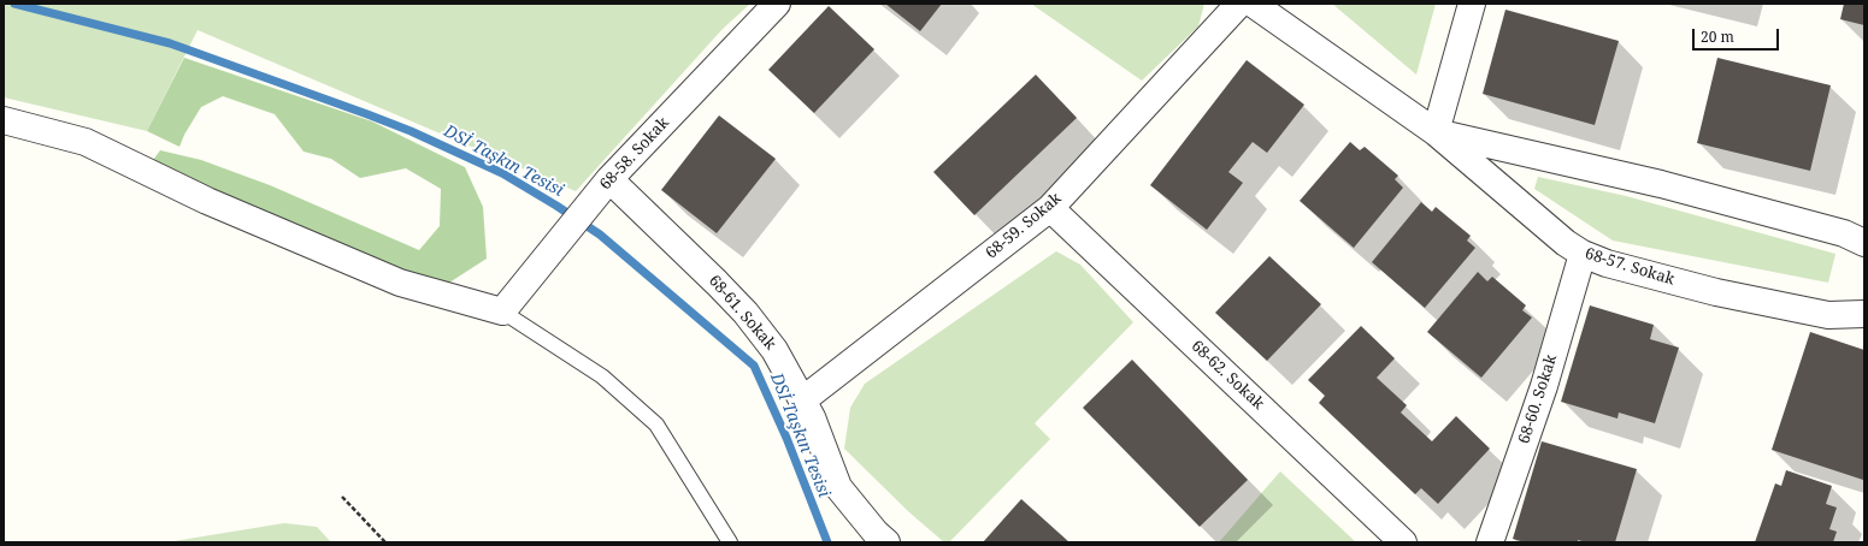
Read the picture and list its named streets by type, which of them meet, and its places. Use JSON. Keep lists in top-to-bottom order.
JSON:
{
  "streets": {
    "street": [
      "68-58. Sokak",
      "68-59. Sokak",
      "68-57. Sokak",
      "68-61. Sokak",
      "68-62. Sokak",
      "68-60. Sokak"
    ]
  },
  "crossings": [
    ["68-58. Sokak", "68-61. Sokak"],
    ["68-59. Sokak", "68-61. Sokak"],
    ["68-59. Sokak", "68-62. Sokak"],
    ["68-57. Sokak", "68-60. Sokak"]
  ],
  "water": ["DSİ Taşkın Tesisi"],
  "scale_bar": "20 m"
}
